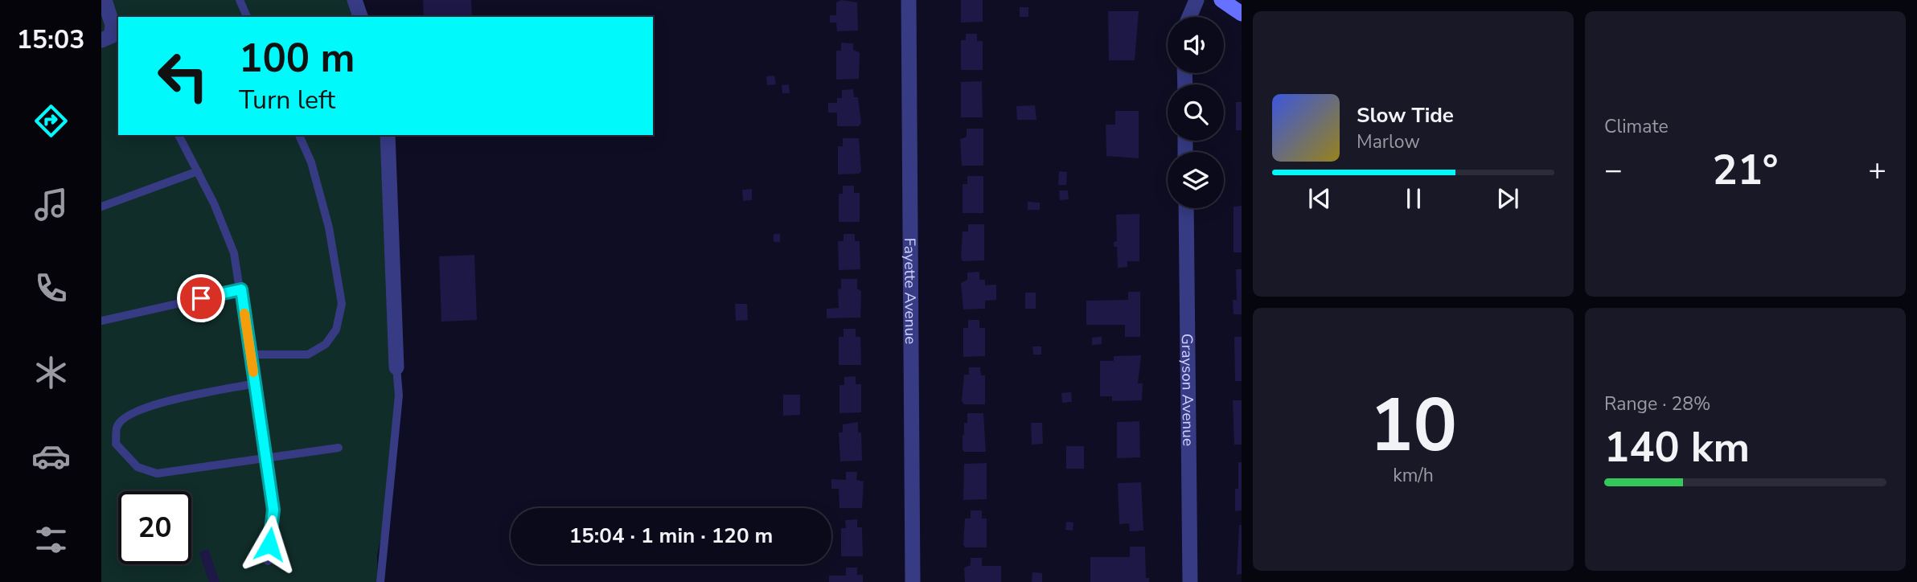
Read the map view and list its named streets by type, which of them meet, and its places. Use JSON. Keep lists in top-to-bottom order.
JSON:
{
  "streets": {
    "street": ["Fayette Avenue", "Grayson Avenue"]
  },
  "page": {
    "tabs": "15:03",
    "tile": [
      "Climate",
      ["10", "km/h"],
      ["Range · 28%", "140 km"]
    ],
    "turn": ["100 m", "Turn left"],
    "song": ["Slow Tide", "Marlow"],
    "heat": ["−", "21°", "+"],
    "limit": "20",
    "trip": "15:04 · 1 min · 120 m"
  }
}
